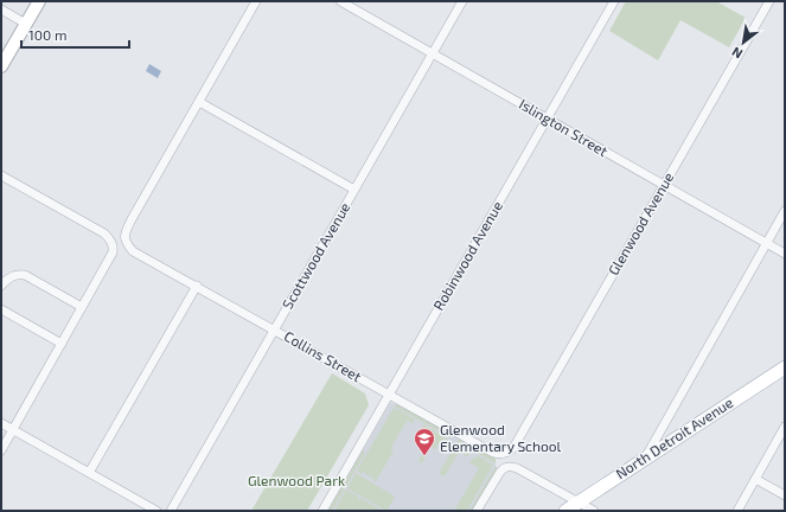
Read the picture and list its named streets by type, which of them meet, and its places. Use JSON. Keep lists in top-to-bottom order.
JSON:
{
  "streets": {
    "main road": ["North Detroit Avenue"],
    "street": [
      "Islington Street",
      "Glenwood Avenue",
      "Scottwood Avenue",
      "Robinwood Avenue",
      "Collins Street"
    ]
  },
  "crossings": [
    ["Islington Street", "Glenwood Avenue"],
    ["Islington Street", "Scottwood Avenue"],
    ["Islington Street", "Robinwood Avenue"],
    ["Glenwood Avenue", "Collins Street"],
    ["Scottwood Avenue", "Collins Street"],
    ["Robinwood Avenue", "Collins Street"]
  ],
  "parks": ["Glenwood Park"],
  "places": {
    "school or university": ["Glenwood Elementary School"]
  },
  "scale_bar": "100 m",
  "north": "bottom left"
}
